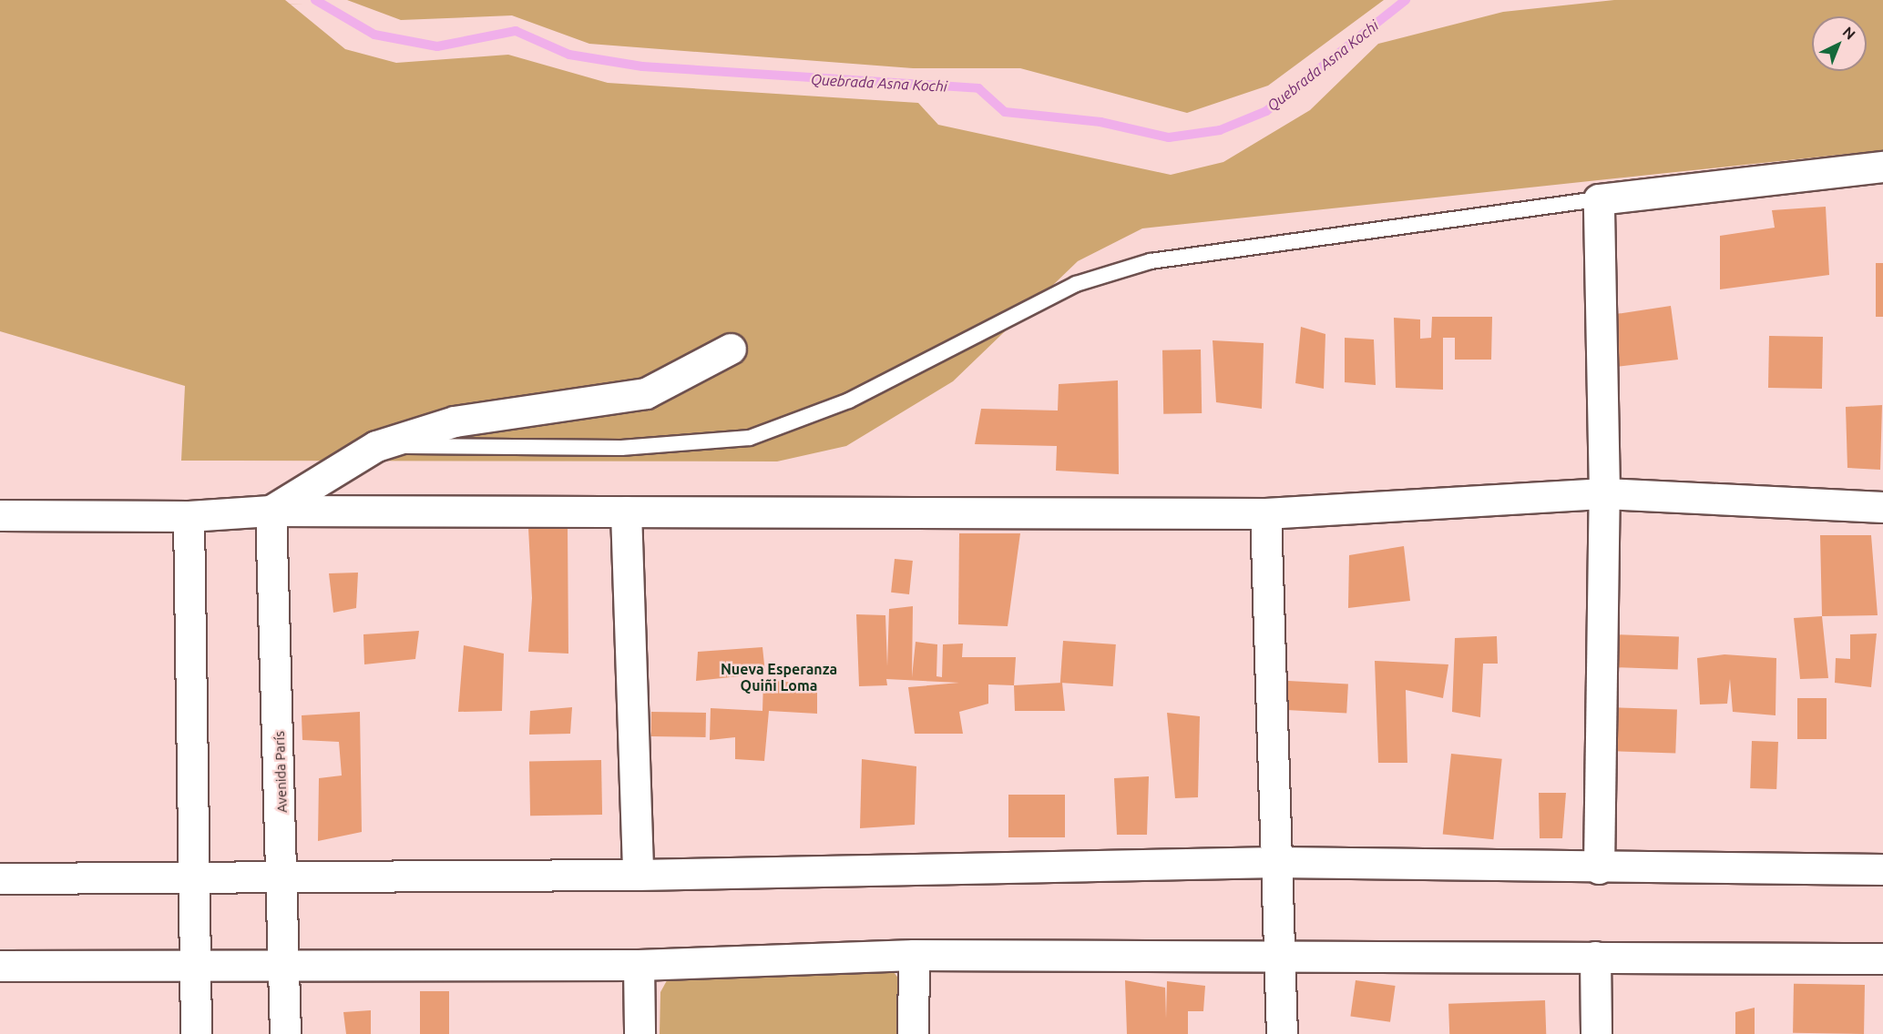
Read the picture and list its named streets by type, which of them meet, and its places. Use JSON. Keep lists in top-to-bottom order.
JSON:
{
  "streets": {
    "street": ["Avenida París"]
  },
  "districts": ["Nueva Esperanza Quiñi Loma"],
  "water": ["Quebrada Asna Kochi"],
  "north": "top right"
}
